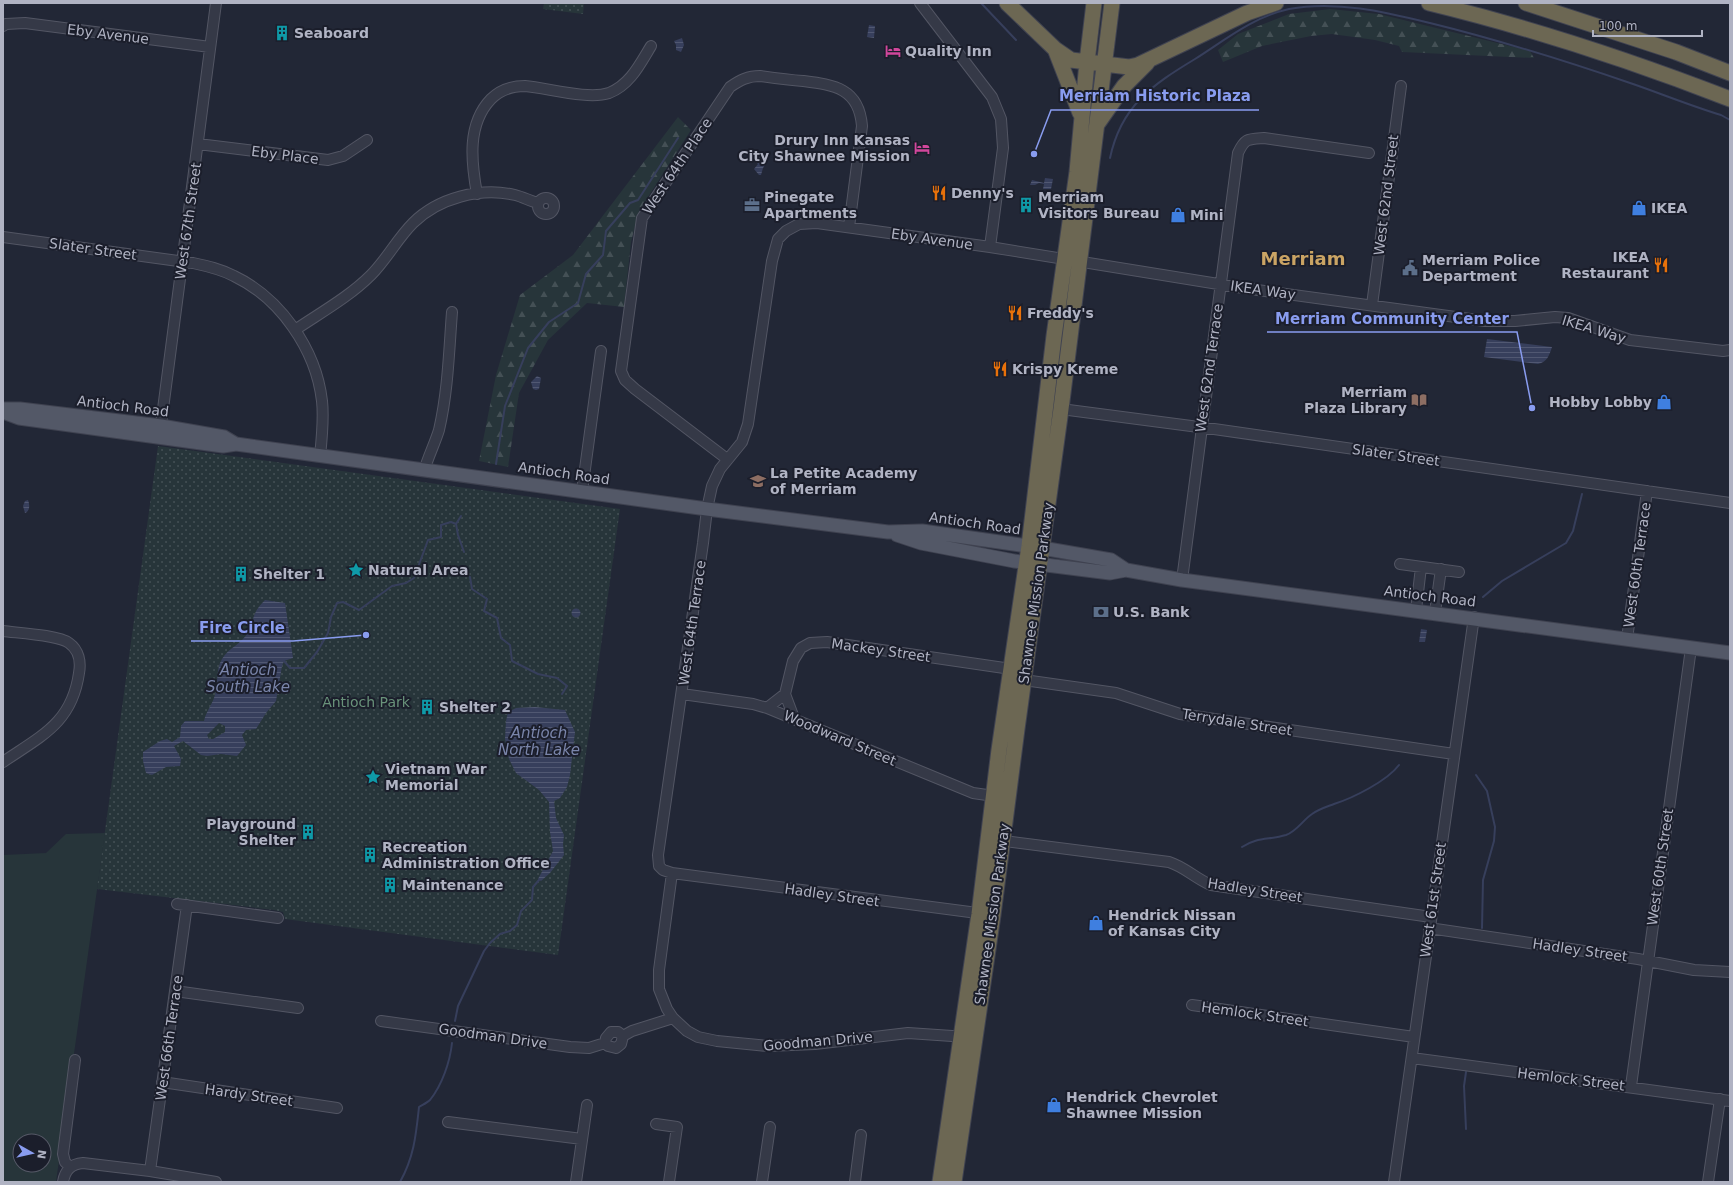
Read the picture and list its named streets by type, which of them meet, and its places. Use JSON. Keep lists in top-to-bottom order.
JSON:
{
  "streets": {
    "highway": ["Shawnee Mission Parkway"],
    "main road": ["Antioch Road"],
    "street": [
      "Eby Avenue",
      "Eby Place",
      "West 64th Place",
      "West 62nd Street",
      "West 67th Street",
      "Slater Street",
      "IKEA Way",
      "West 62nd Terrace",
      "West 60th Terrace",
      "West 64th Terrace",
      "Mackey Street",
      "Terrydale Street",
      "Woodward Street",
      "West 60th Street",
      "Hadley Street",
      "West 61st Street",
      "Hemlock Street",
      "Goodman Drive",
      "West 66th Terrace",
      "Hardy Street"
    ]
  },
  "crossings": [
    ["Eby Avenue", "West 64th Place"],
    ["Eby Avenue", "West 67th Street"],
    ["Eby Avenue", "IKEA Way"],
    ["Eby Avenue", "Shawnee Mission Parkway"],
    ["Eby Avenue", "West 64th Terrace"],
    ["Eby Place", "West 67th Street"],
    ["West 64th Place", "West 64th Terrace"],
    ["West 62nd Street", "IKEA Way"],
    ["West 67th Street", "Slater Street"],
    ["West 67th Street", "Antioch Road"],
    ["Slater Street", "West 62nd Terrace"],
    ["Slater Street", "West 60th Terrace"],
    ["Slater Street", "Shawnee Mission Parkway"],
    ["IKEA Way", "West 62nd Terrace"],
    ["IKEA Way", "Shawnee Mission Parkway"],
    ["West 62nd Terrace", "Antioch Road"],
    ["Antioch Road", "West 60th Terrace"],
    ["Antioch Road", "Shawnee Mission Parkway"],
    ["Antioch Road", "West 64th Terrace"],
    ["Antioch Road", "West 60th Street"],
    ["Antioch Road", "West 61st Street"],
    ["Shawnee Mission Parkway", "Mackey Street"],
    ["Shawnee Mission Parkway", "Terrydale Street"],
    ["Shawnee Mission Parkway", "Woodward Street"],
    ["Shawnee Mission Parkway", "Hadley Street"],
    ["Shawnee Mission Parkway", "Goodman Drive"],
    ["West 64th Terrace", "Woodward Street"],
    ["West 64th Terrace", "Hadley Street"],
    ["Terrydale Street", "West 61st Street"],
    ["West 60th Street", "Hadley Street"],
    ["West 60th Street", "Hemlock Street"],
    ["Hadley Street", "West 61st Street"],
    ["West 61st Street", "Hemlock Street"],
    ["West 66th Terrace", "Hardy Street"]
  ],
  "districts": ["Merriam"],
  "water": ["Antioch South Lake", "Antioch North Lake"],
  "parks": ["Antioch Park"],
  "places": {
    "building": [
      "Seaboard",
      "Merriam Visitors Bureau",
      "Shelter 1",
      "Shelter 2",
      "Playground Shelter",
      "Recreation Administration Office",
      "Maintenance"
    ],
    "hotel": ["Quality Inn", "Drury Inn Kansas City Shawnee Mission"],
    "other": ["Merriam Historic Plaza", "Merriam Community Center", "Fire Circle"],
    "restaurant": [
      "Denny's",
      "IKEA Restaurant",
      "Freddy's",
      "Krispy Kreme"
    ],
    "office": ["Pinegate Apartments"],
    "shop": [
      "IKEA",
      "Mini",
      "Hobby Lobby",
      "Hendrick Nissan of Kansas City",
      "Hendrick Chevrolet Shawnee Mission"
    ],
    "public building": ["Merriam Police Department"],
    "library": ["Merriam Plaza Library"],
    "school or university": ["La Petite Academy of Merriam"],
    "place": ["Natural Area", "Vietnam War Memorial"],
    "bank": ["U.S. Bank"]
  },
  "scale_bar": "100 m",
  "north": "right"
}
